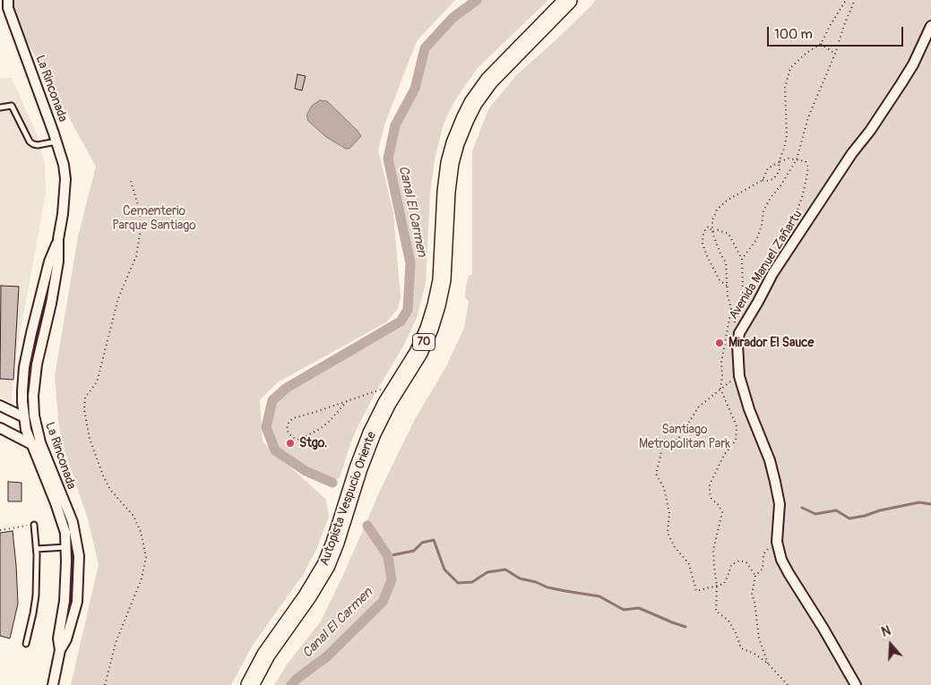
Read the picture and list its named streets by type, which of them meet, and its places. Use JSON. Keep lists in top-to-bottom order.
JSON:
{
  "streets": {
    "highway": ["70", "Autopista Vespucio Oriente"],
    "street": ["La Rinconada", "Avenida Manuel Zañartu"]
  },
  "water": ["Canal El Carmen"],
  "parks": ["Cementerio Parque Santiago", "Santiago Metropolitan Park"],
  "places": ["Mirador El Sauce", "Stgo."],
  "scale_bar": "100 m",
  "north": "top"
}
